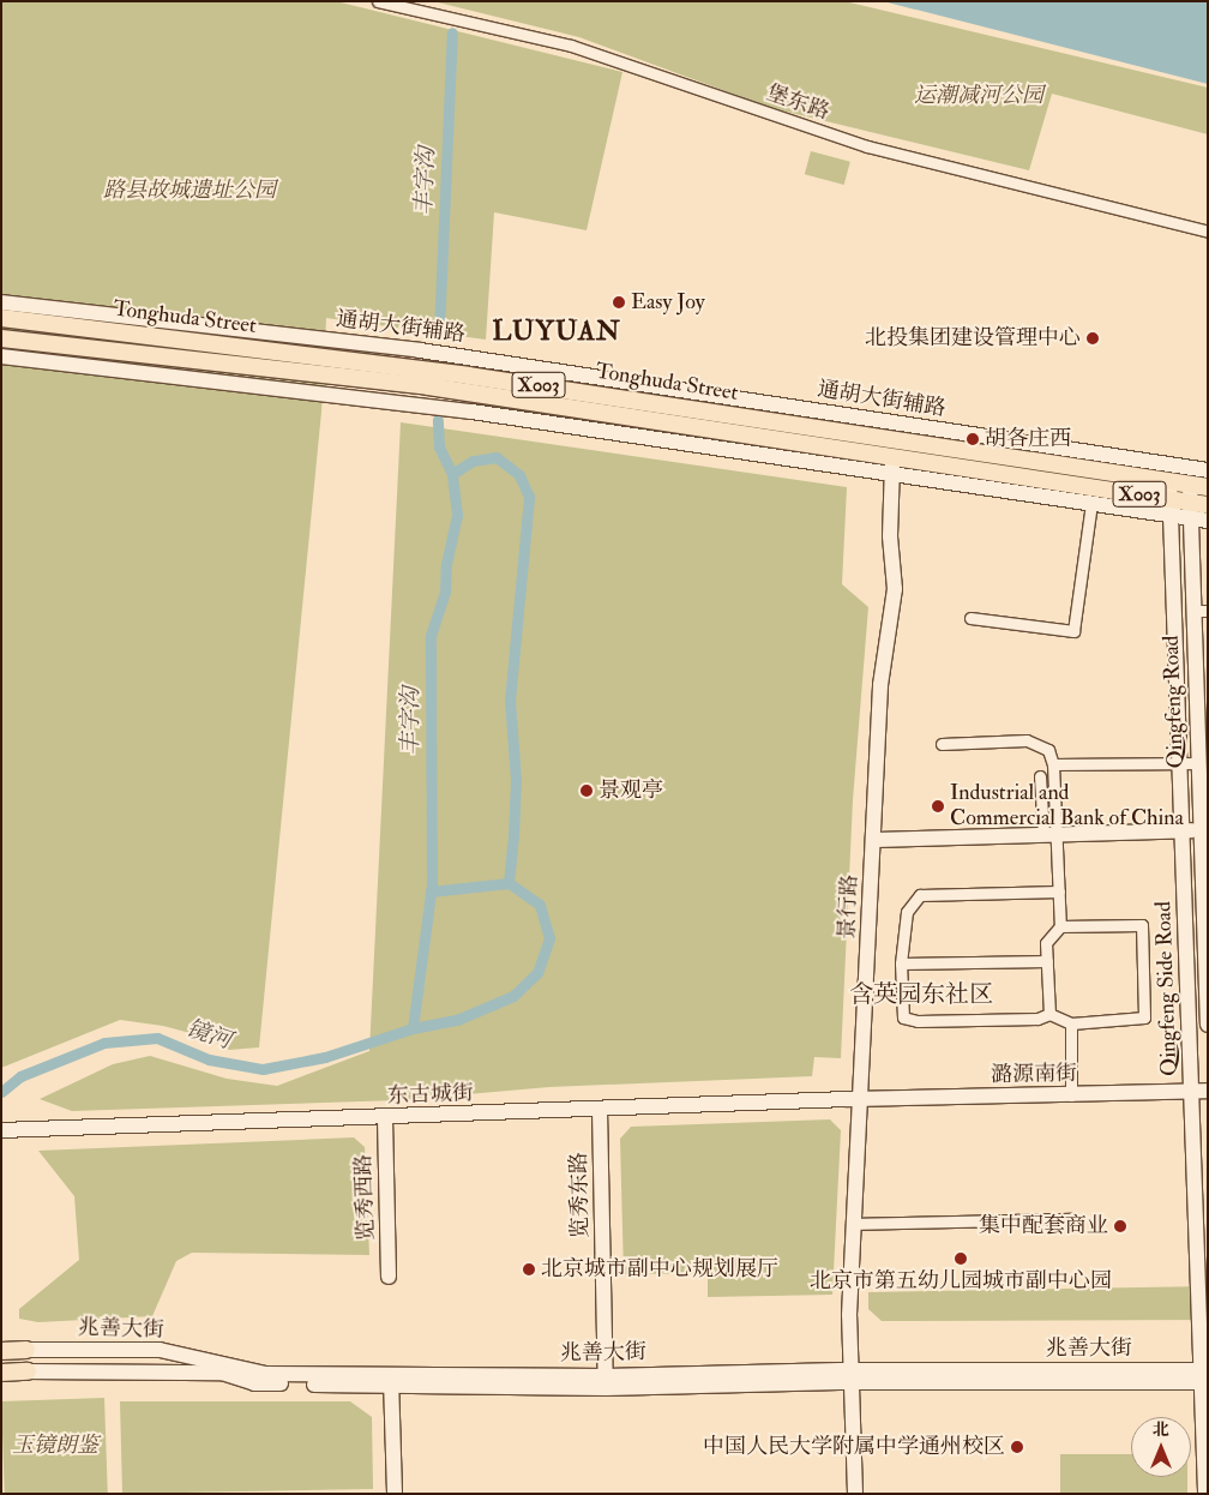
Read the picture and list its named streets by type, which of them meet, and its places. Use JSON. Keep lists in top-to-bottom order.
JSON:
{
  "streets": {
    "main road": ["Tonghuda Street", "X003", "兆善大街"],
    "street": [
      "堡东路",
      "通胡大街辅路",
      "Qingfeng Road",
      "景行路",
      "Qingfeng Side Road",
      "潞源南街",
      "东古城街",
      "览秀东路",
      "览秀西路"
    ]
  },
  "crossings": [
    ["Tonghuda Street", "X003"],
    ["Tonghuda Street", "景行路"],
    ["X003", "Qingfeng Road"],
    ["X003", "Qingfeng Side Road"],
    ["景行路", "潞源南街"],
    ["景行路", "东古城街"],
    ["景行路", "兆善大街"],
    ["Qingfeng Side Road", "潞源南街"],
    ["Qingfeng Side Road", "兆善大街"],
    ["潞源南街", "东古城街"],
    ["东古城街", "览秀东路"],
    ["东古城街", "览秀西路"],
    ["览秀东路", "兆善大街"]
  ],
  "districts": ["LUYUAN", "含英园东社区"],
  "water": ["丰字沟", "镜河"],
  "parks": ["运潮减河公园", "路县故城遗址公园", "玉镜朗鉴"],
  "places": [
    "Easy Joy",
    "北投集团建设管理中心",
    "胡各庄西",
    "景观亭",
    "Industrial and Commercial Bank of China",
    "集中配套商业",
    "北京市第五幼儿园城市副中心园",
    "北京城市副中心规划展厅",
    "中国人民大学附属中学通州校区"
  ],
  "north": "top"
}
